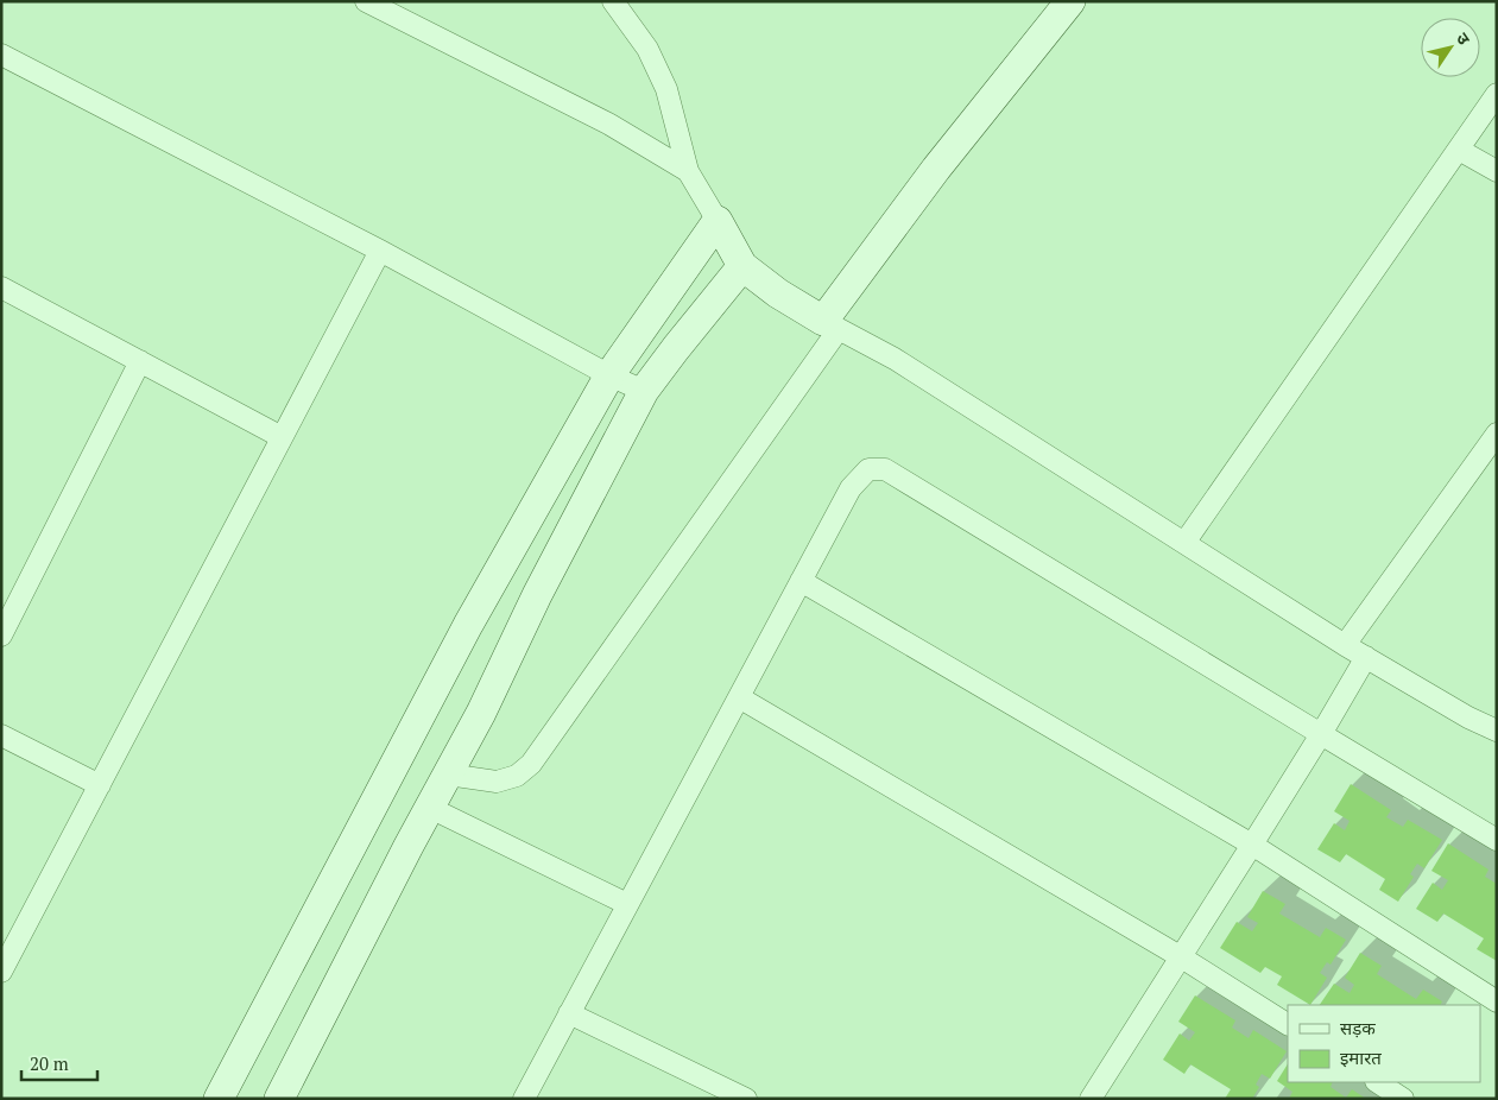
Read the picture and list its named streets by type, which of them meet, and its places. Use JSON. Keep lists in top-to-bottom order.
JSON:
{
  "legend": ["सड़क", "इमारत"],
  "scale_bar": "20 m",
  "north": "top right"
}
